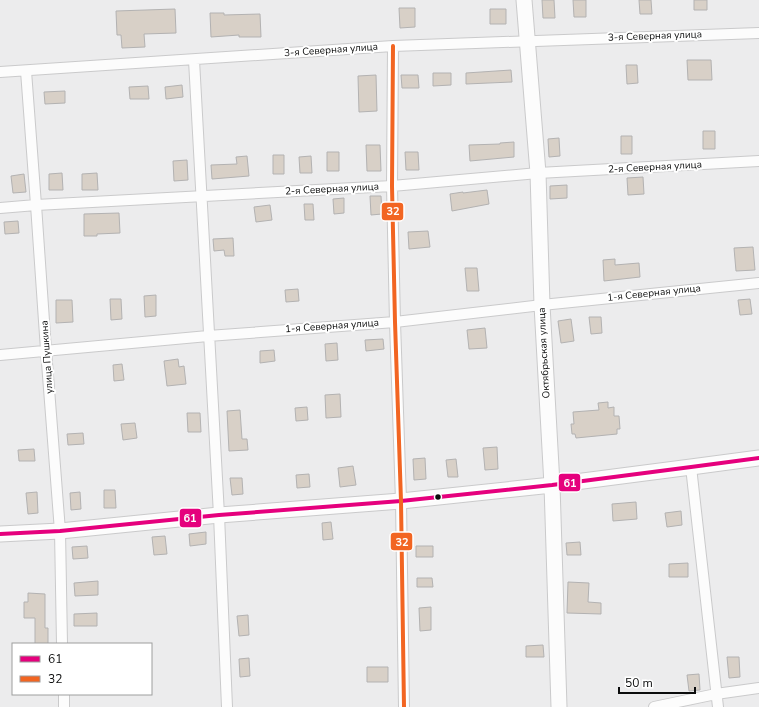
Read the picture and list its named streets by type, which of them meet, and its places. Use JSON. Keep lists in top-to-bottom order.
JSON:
{
  "streets": {
    "street": [
      "3-я Северная улица",
      "2-я Северная улица",
      "1-я Северная улица",
      "Октябрьская улица",
      "улица Пушкина"
    ]
  },
  "crossings": [
    ["3-я Северная улица", "Октябрьская улица"],
    ["3-я Северная улица", "улица Пушкина"],
    ["2-я Северная улица", "Октябрьская улица"],
    ["2-я Северная улица", "улица Пушкина"],
    ["1-я Северная улица", "Октябрьская улица"],
    ["1-я Северная улица", "улица Пушкина"]
  ],
  "lines": ["transit line 32", "transit line 61"],
  "legend": ["61", "32"],
  "scale_bar": "50 m"
}
